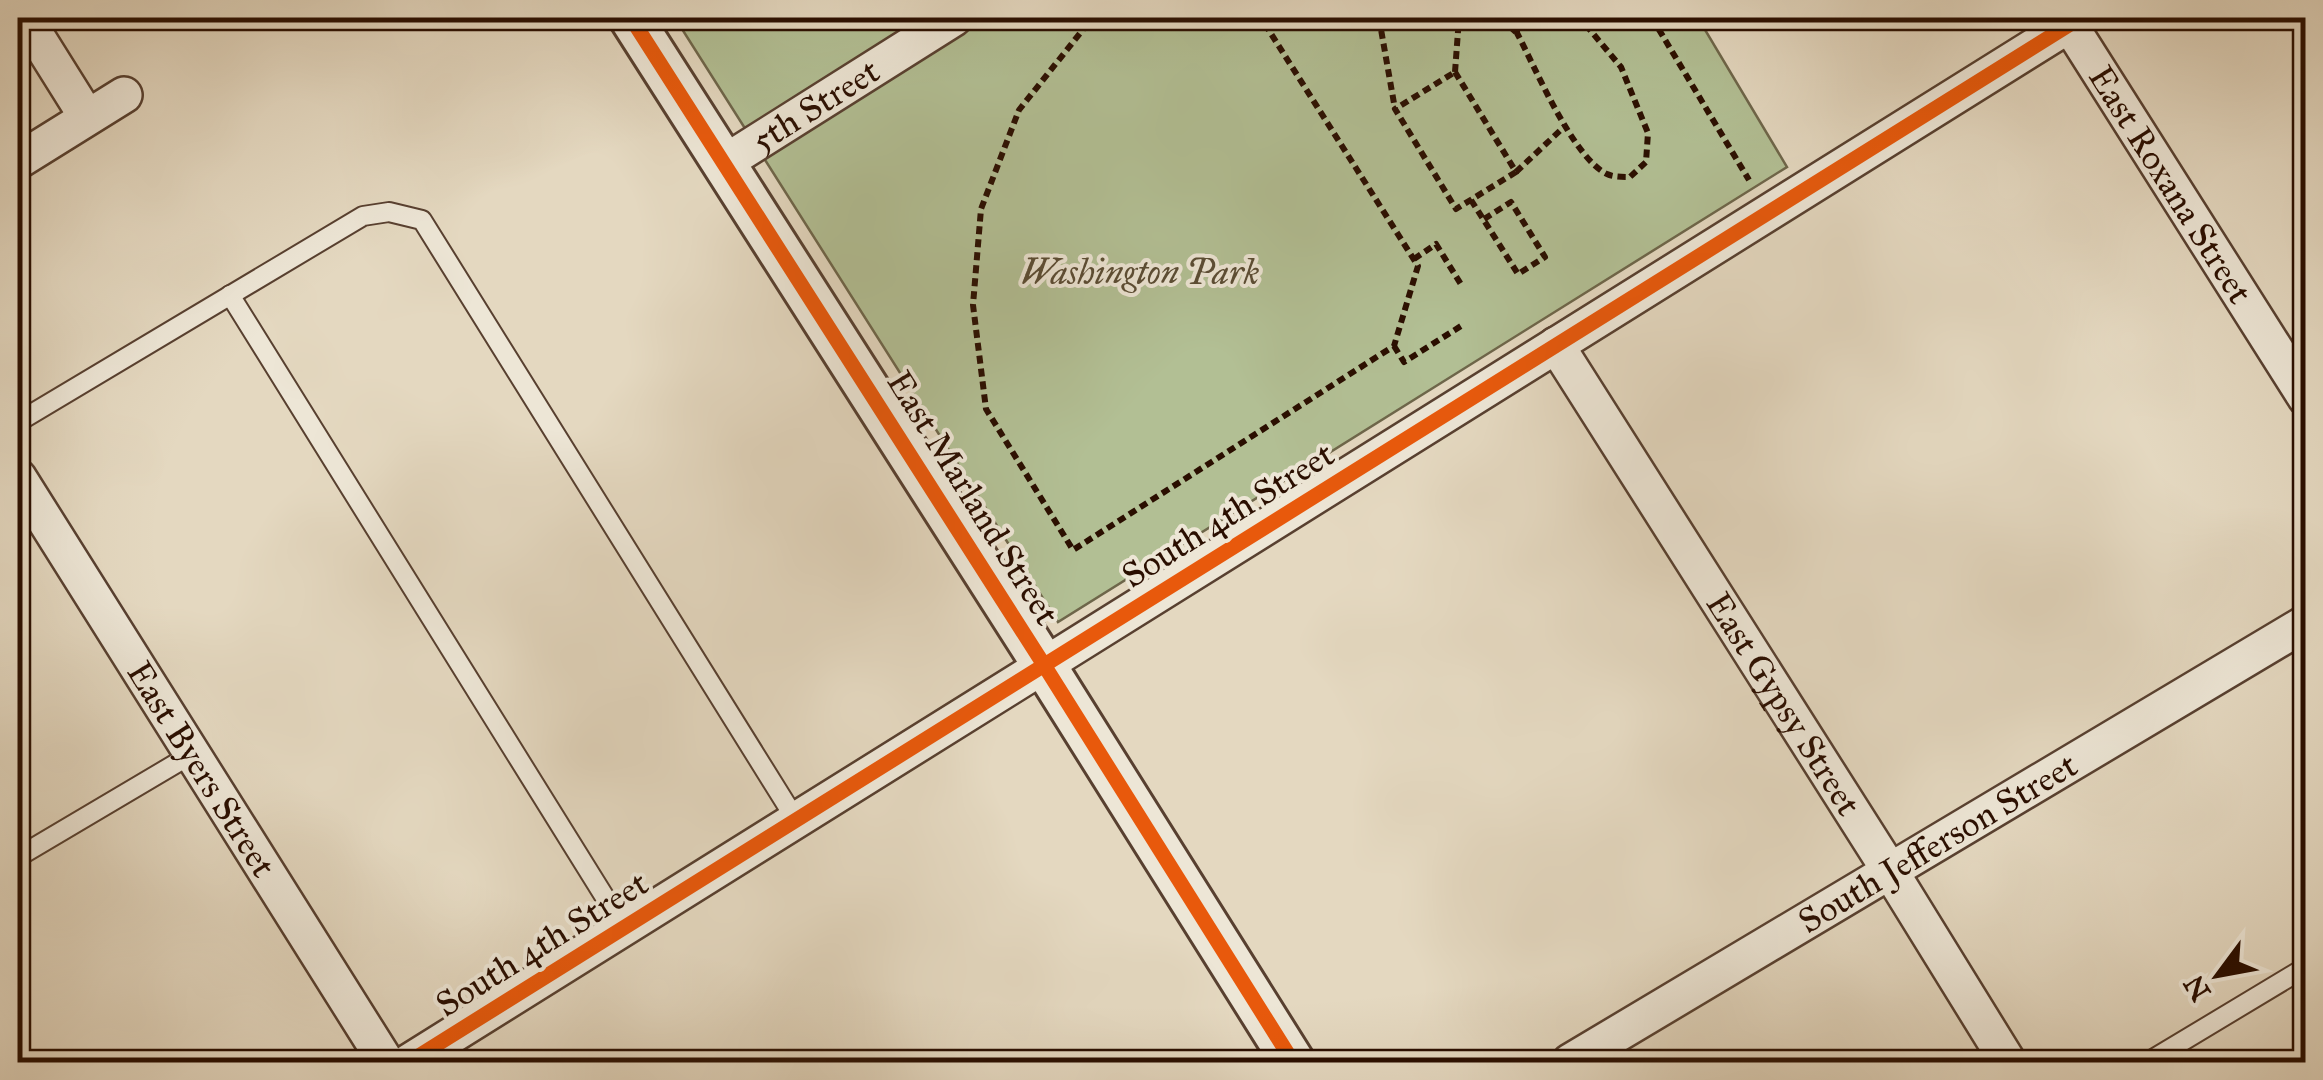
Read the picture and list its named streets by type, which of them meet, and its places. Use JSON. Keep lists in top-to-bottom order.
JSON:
{
  "streets": {
    "street": [
      "5th Street",
      "East Roxana Street",
      "East Marland Street",
      "South 4th Street",
      "East Gypsy Street",
      "East Byers Street",
      "South Jefferson Street"
    ]
  },
  "crossings": [
    ["5th Street", "East Marland Street"],
    ["East Roxana Street", "South 4th Street"],
    ["East Marland Street", "South 4th Street"],
    ["South 4th Street", "East Gypsy Street"],
    ["East Gypsy Street", "South Jefferson Street"]
  ],
  "parks": ["Washington Park"],
  "north": "bottom left"
}
